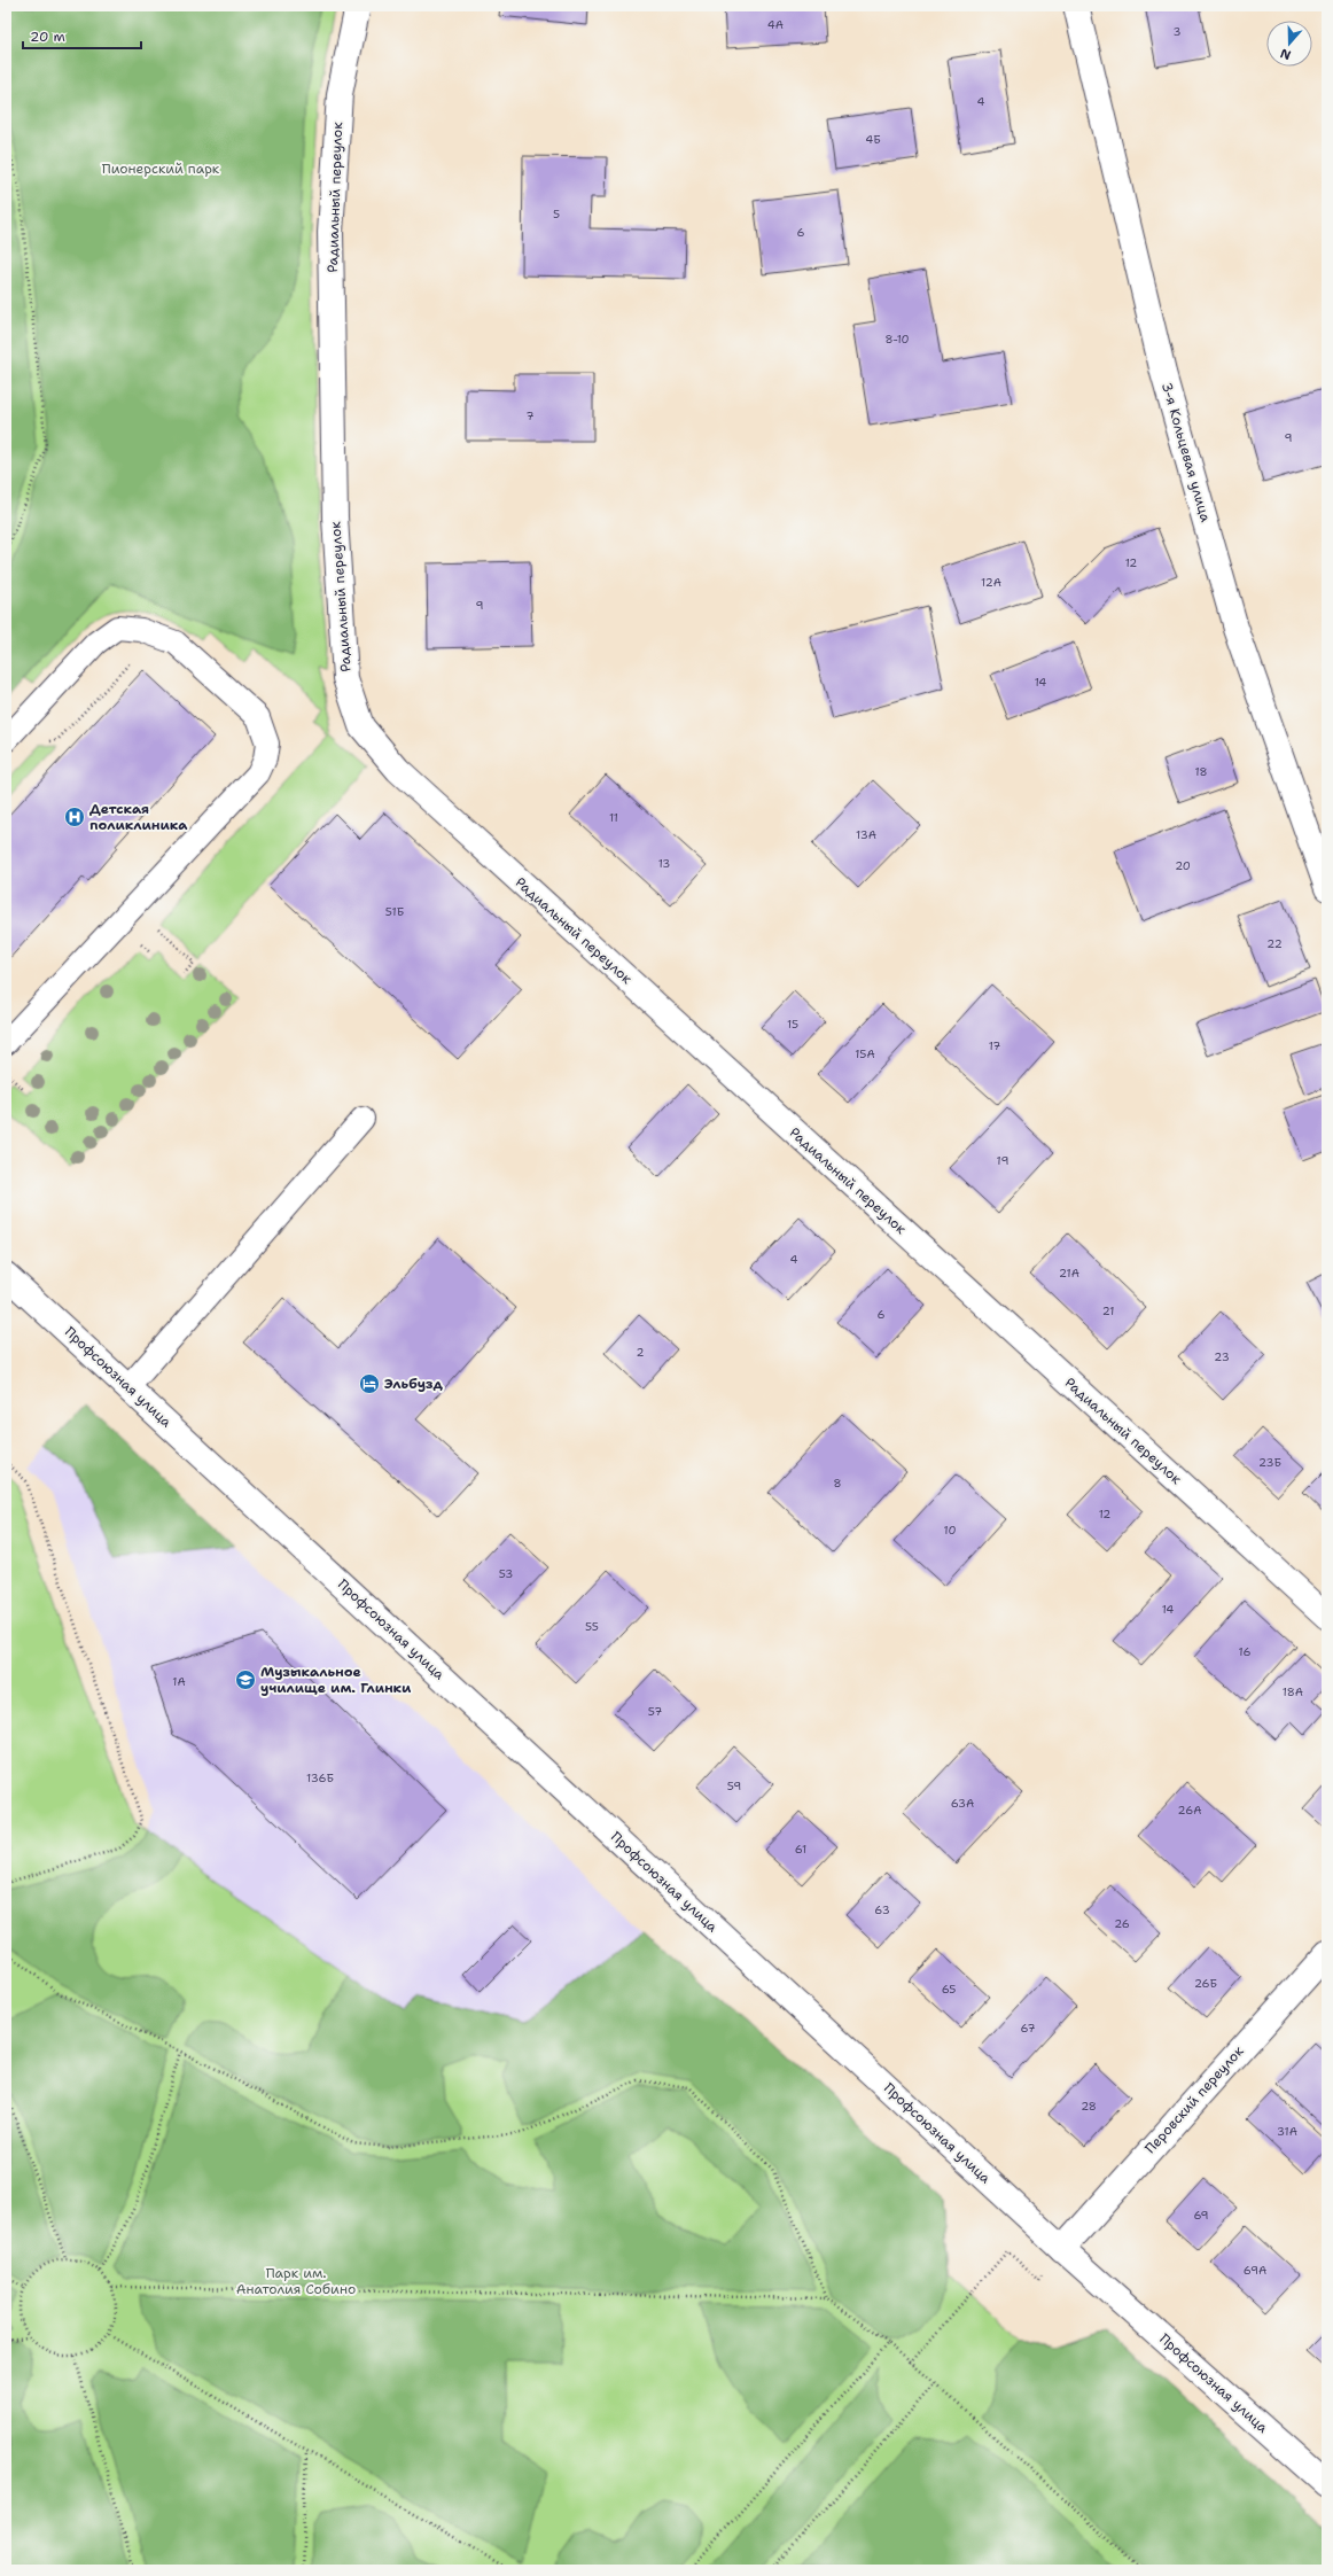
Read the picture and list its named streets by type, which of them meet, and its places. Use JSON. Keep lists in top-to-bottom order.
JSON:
{
  "streets": {
    "street": [
      "Радиальный переулок",
      "3-я Кольцевая улица",
      "Профсоюзная улица",
      "Перовский переулок"
    ]
  },
  "crossings": [
    ["Профсоюзная улица", "Перовский переулок"]
  ],
  "parks": ["Пионерский парк", "Парк им. Анатолия Собино"],
  "places": {
    "hospital": ["Детская поликлиника"],
    "hotel": ["Эльбузд"],
    "school or university": ["Музыкальное училище им. Глинки"]
  },
  "house_numbers": [
    "4А",
    "3",
    "4",
    "4Б",
    "5",
    "6",
    "8-10",
    "7",
    "9",
    "12",
    "12А",
    "9",
    "14",
    "18",
    "11",
    "13А",
    "13",
    "20",
    "51Б",
    "22",
    "15",
    "17",
    "15А",
    "19",
    "4",
    "21А",
    "21",
    "6",
    "2",
    "23",
    "23Б",
    "8",
    "12",
    "10",
    "53",
    "14",
    "55",
    "16",
    "1А",
    "18А",
    "57",
    "136Б",
    "59",
    "63А",
    "26А",
    "61",
    "63",
    "26",
    "26Б",
    "65",
    "67",
    "28",
    "31А",
    "69",
    "69А"
  ],
  "scale_bar": "20 m",
  "north": "bottom"
}
